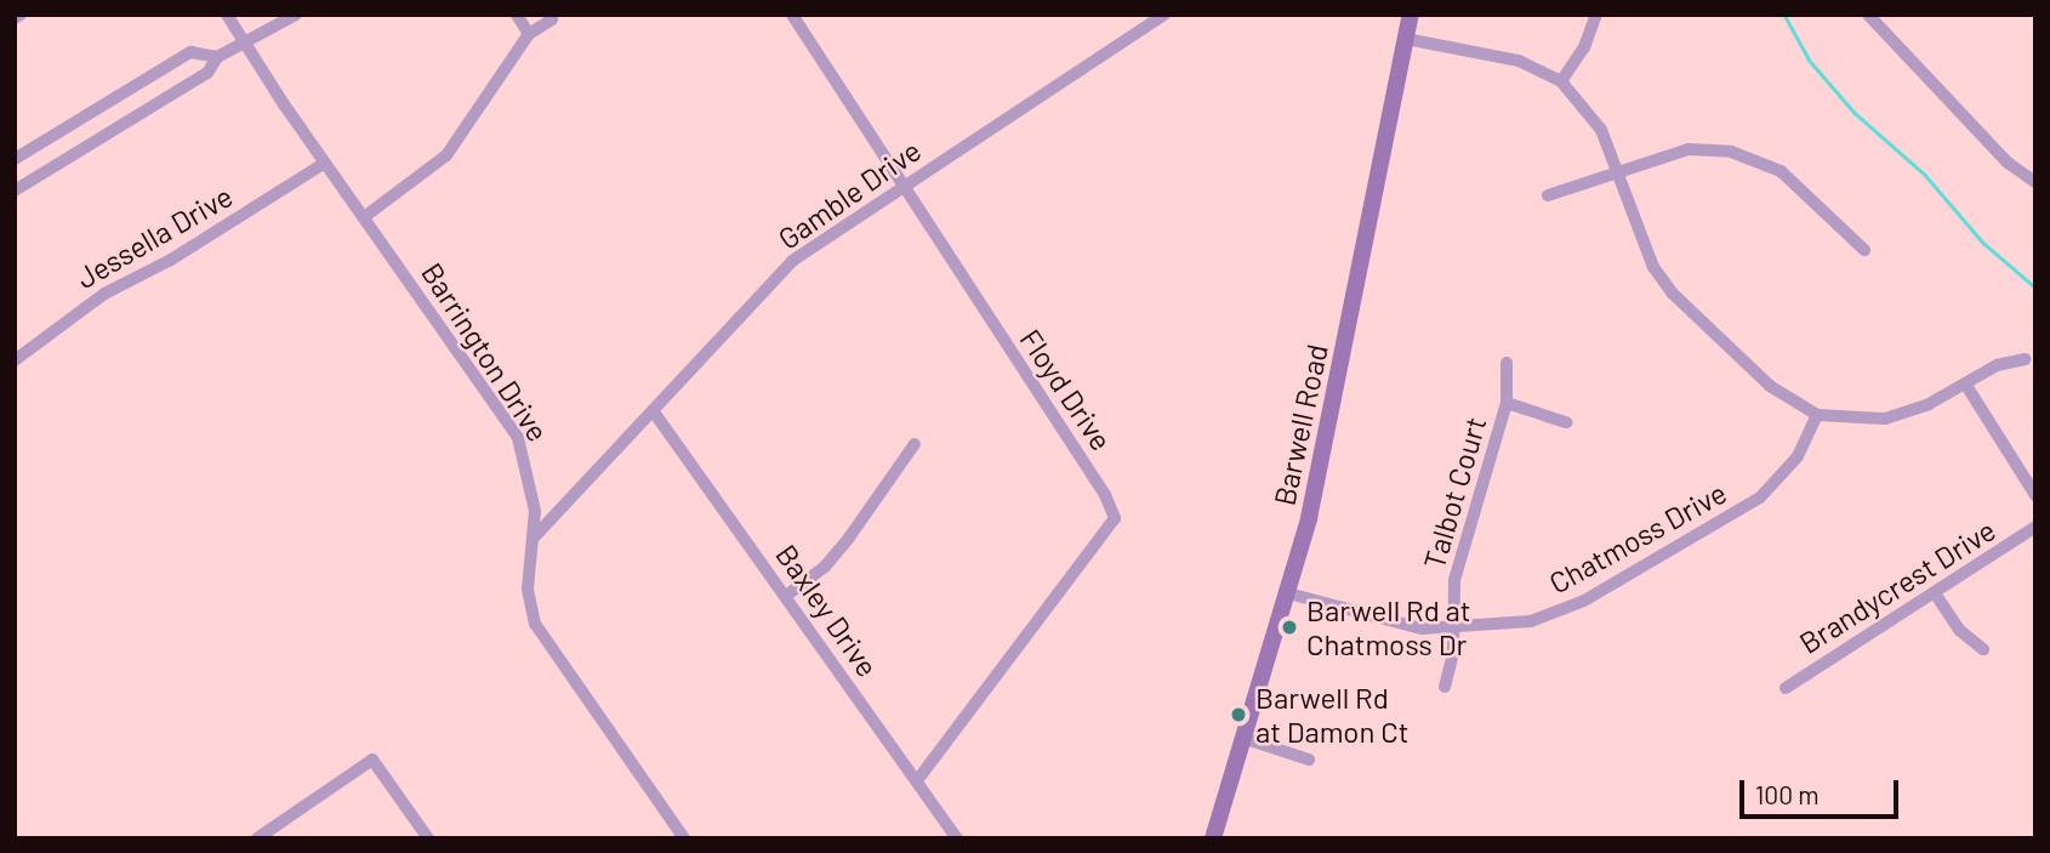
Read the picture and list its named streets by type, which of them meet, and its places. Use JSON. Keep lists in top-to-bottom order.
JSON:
{
  "streets": {
    "street": [
      "Gamble Drive",
      "Jessella Drive",
      "Barrington Drive",
      "Floyd Drive",
      "Barwell Road",
      "Talbot Court",
      "Chatmoss Drive",
      "Brandycrest Drive",
      "Baxley Drive"
    ]
  },
  "crossings": [
    ["Gamble Drive", "Barrington Drive"],
    ["Gamble Drive", "Floyd Drive"],
    ["Gamble Drive", "Baxley Drive"],
    ["Jessella Drive", "Barrington Drive"],
    ["Floyd Drive", "Baxley Drive"],
    ["Barwell Road", "Chatmoss Drive"],
    ["Talbot Court", "Chatmoss Drive"]
  ],
  "places": ["Barwell Rd at Chatmoss Dr", "Barwell Rd at Damon Ct"],
  "scale_bar": "100 m"
}
